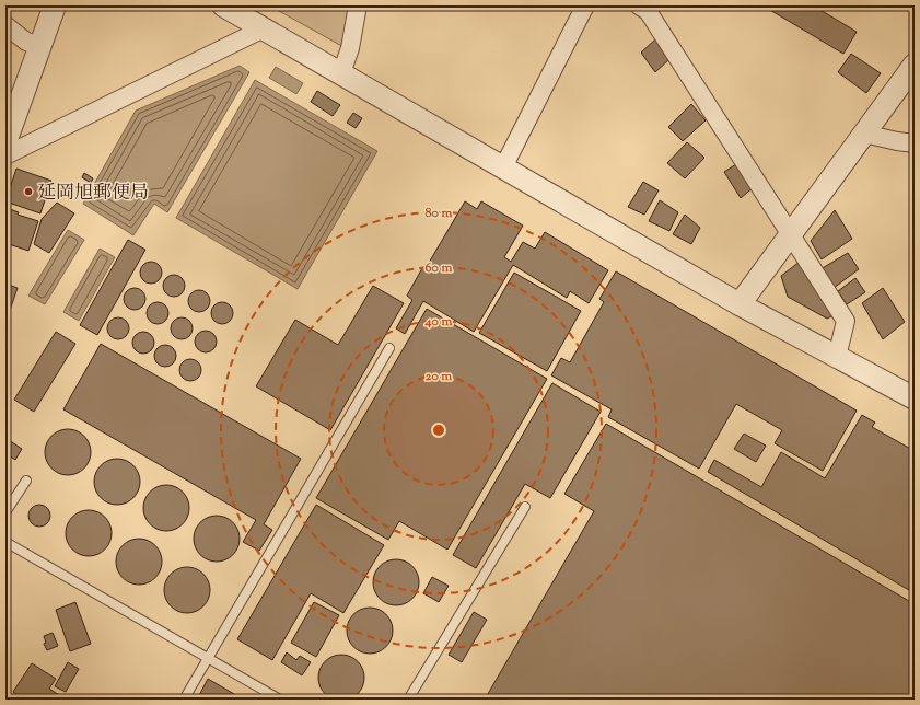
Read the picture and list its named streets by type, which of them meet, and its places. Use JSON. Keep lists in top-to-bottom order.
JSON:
{
  "places": ["延岡旭郵便局"],
  "rings": [
    "80 m",
    "60 m",
    "40 m",
    "20 m"
  ]
}
